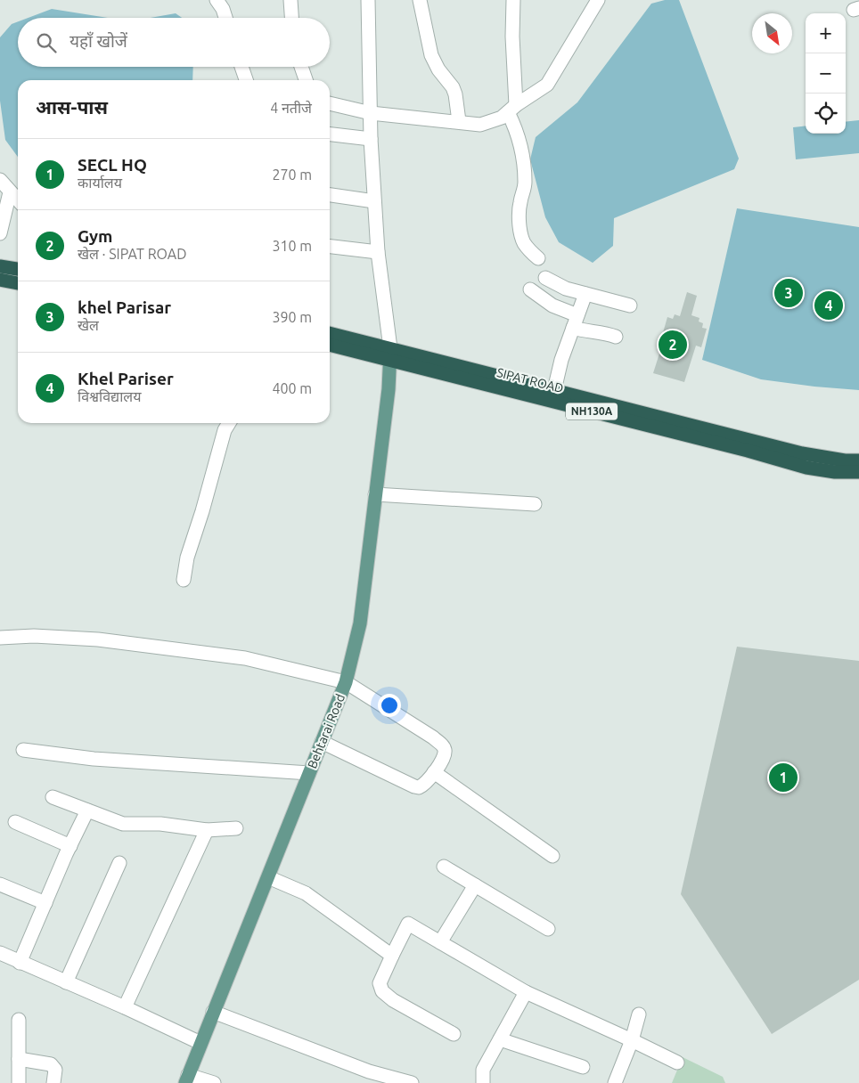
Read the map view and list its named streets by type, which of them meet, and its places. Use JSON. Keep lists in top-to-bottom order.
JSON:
{
  "streets": {
    "highway": ["SIPAT ROAD", "NH130A"],
    "main road": ["Behtarai Road"]
  },
  "crossings": [
    ["SIPAT ROAD", "Behtarai Road"]
  ],
  "north": "bottom right",
  "page": {
    "map_buttons": ["+", "−"],
    "search": "यहाँ खोजें",
    "heading": ["आस-पास", "4 नतीजे"],
    "list": [
      {
        "mark": "1",
        "name": "SECL HQ",
        "note": "कार्यालय",
        "value": "270 m"
      },
      {
        "mark": "2",
        "name": "Gym",
        "note": "खेल · SIPAT ROAD",
        "value": "310 m"
      },
      {
        "mark": "3",
        "name": "khel Parisar",
        "note": "खेल",
        "value": "390 m"
      },
      {
        "mark": "4",
        "name": "Khel Pariser",
        "note": "विश्वविद्यालय",
        "value": "400 m"
      }
    ],
    "pins": [
      "3",
      "4",
      "2",
      "1"
    ]
  }
}
